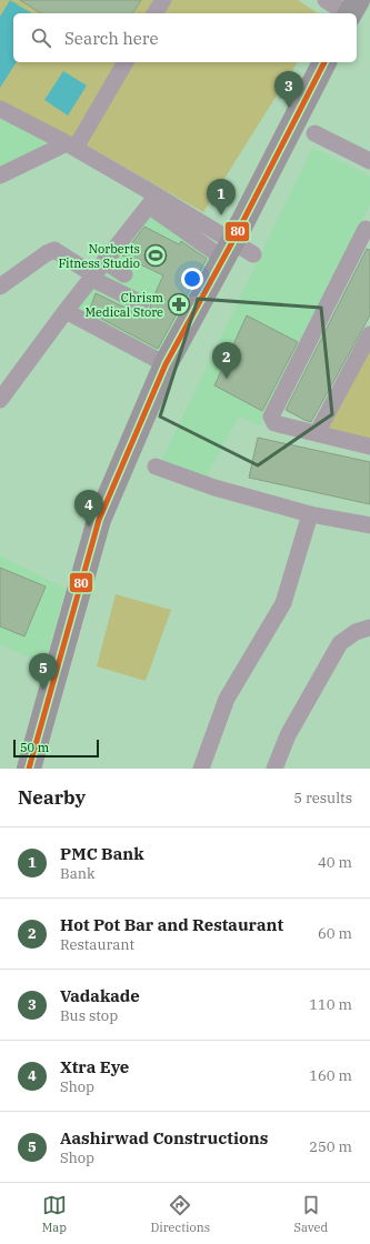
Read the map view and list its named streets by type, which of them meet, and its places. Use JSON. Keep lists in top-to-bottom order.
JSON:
{
  "places": {
    "sports": ["Norberts Fitness Studio"],
    "pharmacy": ["Chrism Medical Store"]
  },
  "lines": ["transit line 80"],
  "scale_bar": "50 m",
  "page": {
    "search": "Search here",
    "pins": [
      "3",
      "1",
      "2",
      "4",
      "5"
    ],
    "scale": "50 m",
    "heading": ["Nearby", "5 results"],
    "list": [
      {
        "mark": "1",
        "name": "PMC Bank",
        "note": "Bank",
        "value": "40 m"
      },
      {
        "mark": "2",
        "name": "Hot Pot Bar and Restaurant",
        "note": "Restaurant",
        "value": "60 m"
      },
      {
        "mark": "3",
        "name": "Vadakade",
        "note": "Bus stop",
        "value": "110 m"
      },
      {
        "mark": "4",
        "name": "Xtra Eye",
        "note": "Shop",
        "value": "160 m"
      },
      {
        "mark": "5",
        "name": "Aashirwad Constructions",
        "note": "Shop",
        "value": "250 m"
      }
    ],
    "nav": ["Map", "Directions", "Saved"]
  }
}
